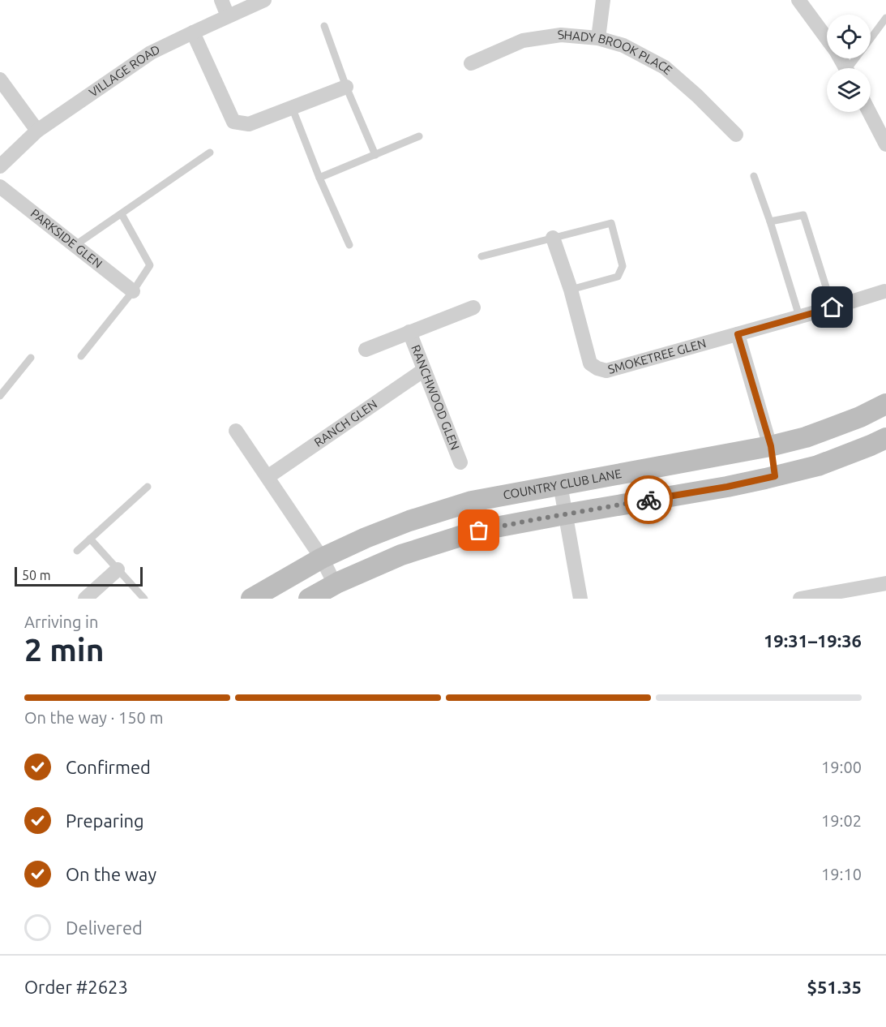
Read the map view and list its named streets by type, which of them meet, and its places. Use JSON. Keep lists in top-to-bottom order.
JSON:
{
  "streets": {
    "main road": ["COUNTRY CLUB LANE"],
    "street": [
      "SHADY BROOK PLACE",
      "VILLAGE ROAD",
      "PARKSIDE GLEN",
      "SMOKETREE GLEN",
      "RANCHWOOD GLEN",
      "RANCH GLEN"
    ]
  },
  "crossings": [
    ["RANCHWOOD GLEN", "RANCH GLEN"]
  ],
  "scale_bar": "50 m",
  "page": {
    "scale": "50 m",
    "heading": ["2 min", "Arriving in", "19:31–19:36"],
    "panel": ["Order #2623", "$51.35"],
    "bar": "On the way · 150 m",
    "list": [
      ["Confirmed", "19:00"],
      ["Preparing", "19:02"],
      ["On the way", "19:10"],
      "Delivered"
    ]
  }
}
